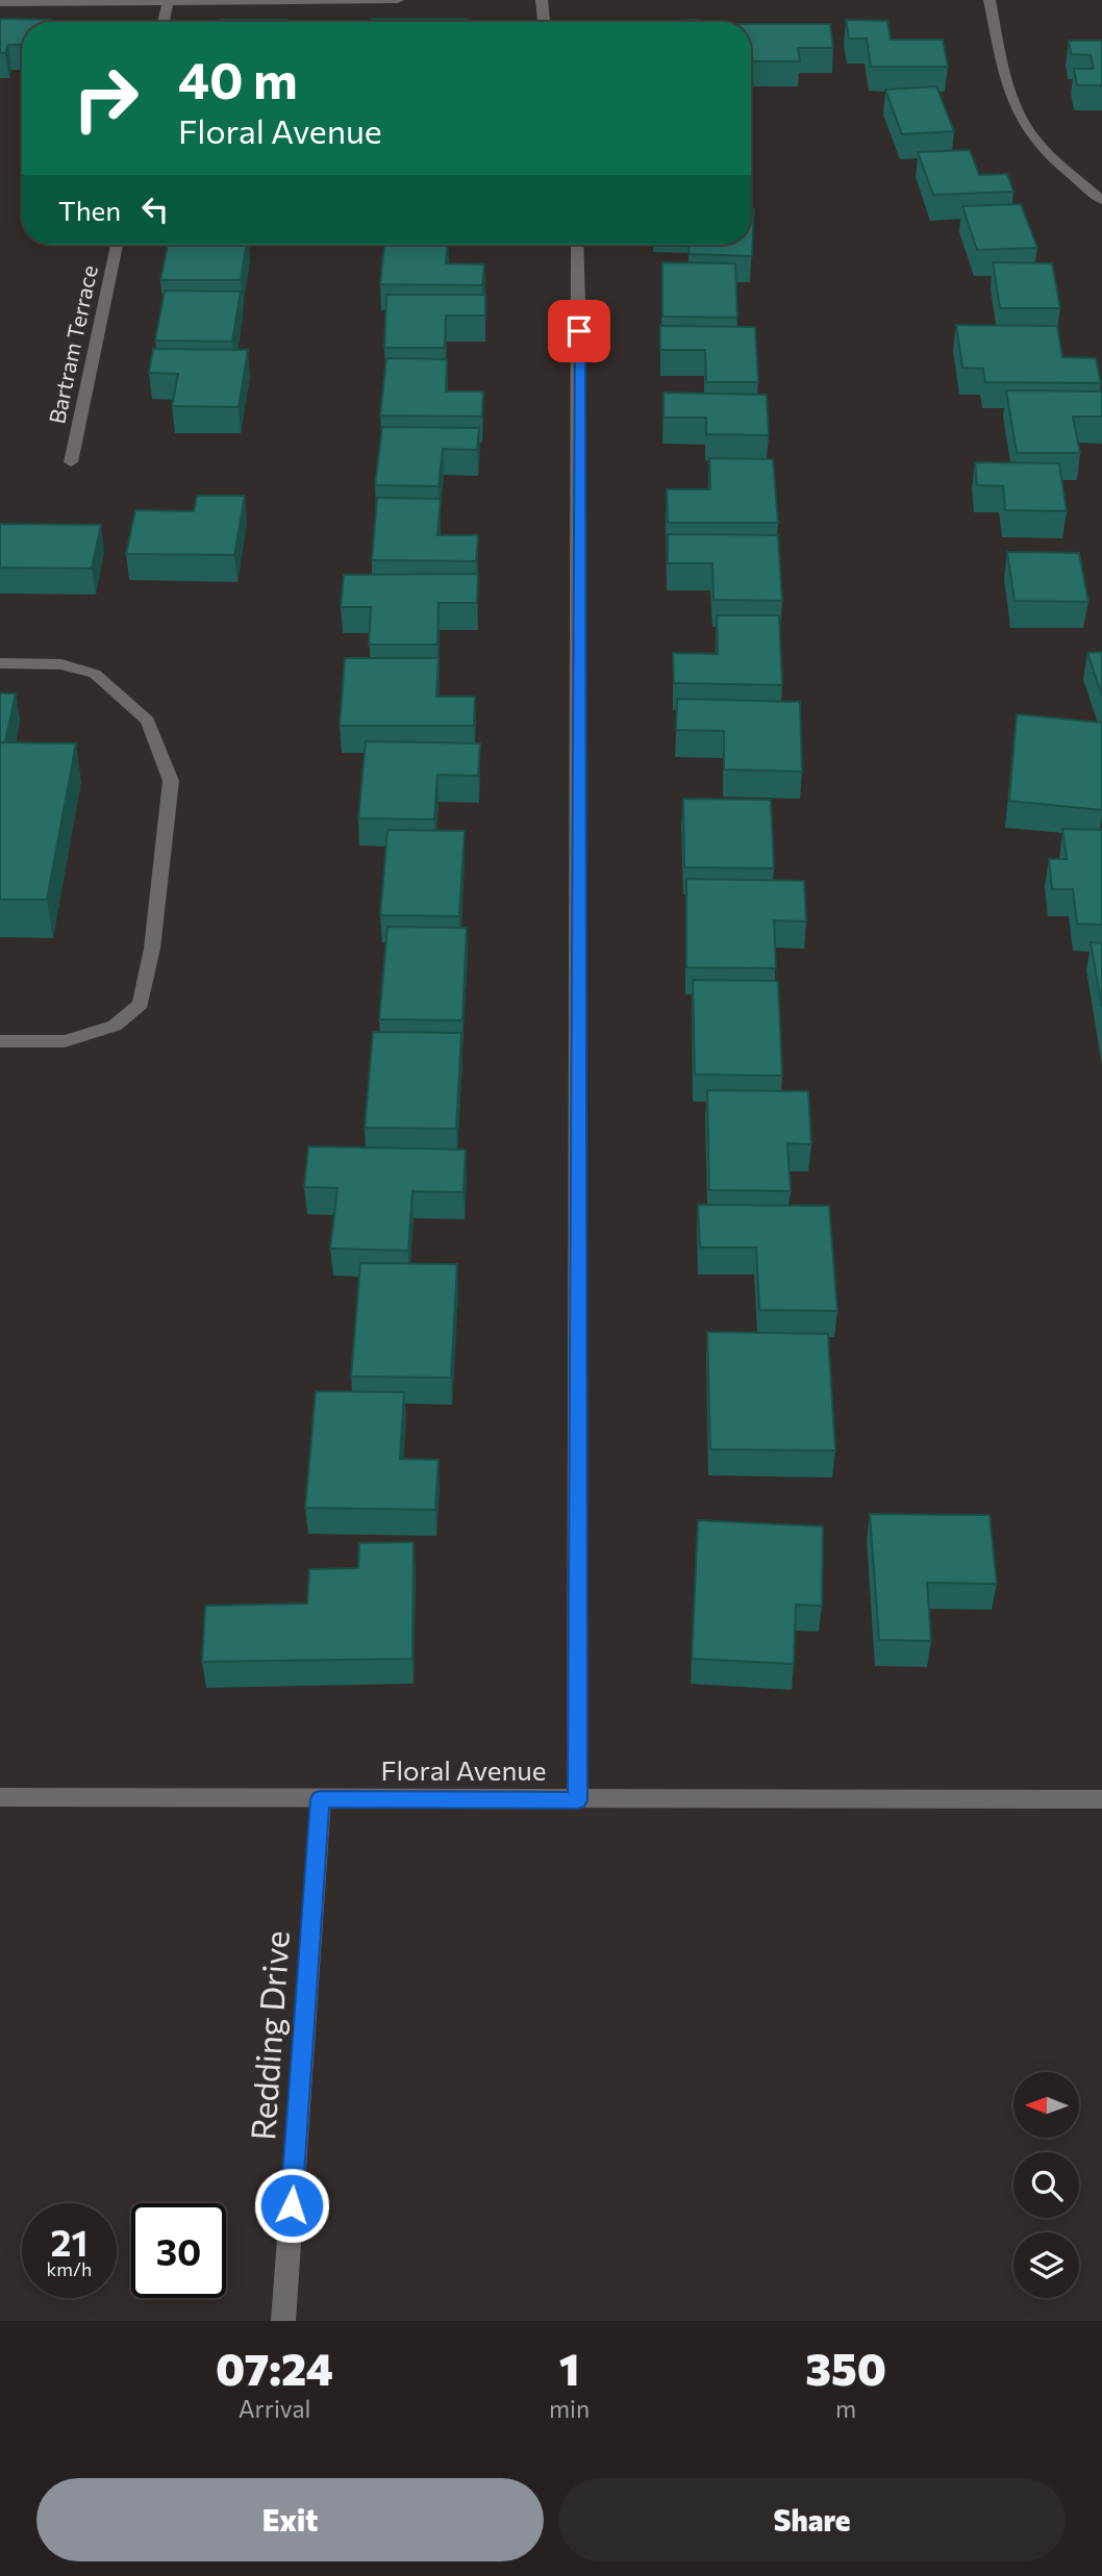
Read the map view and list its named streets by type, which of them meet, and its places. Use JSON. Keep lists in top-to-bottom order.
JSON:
{
  "streets": {
    "street": ["Bartram Terrace", "Floral Avenue", "Redding Drive"]
  },
  "crossings": [
    ["Floral Avenue", "Redding Drive"]
  ],
  "north": "left",
  "page": {
    "turn": ["40 m", "Floral Avenue"],
    "then": "Then",
    "speed": "21 km/h",
    "limit": "30",
    "eta": [
      "07:24",
      "Arrival",
      "1",
      "min",
      "350",
      "m"
    ],
    "buttons": ["Exit", "Share"]
  }
}
